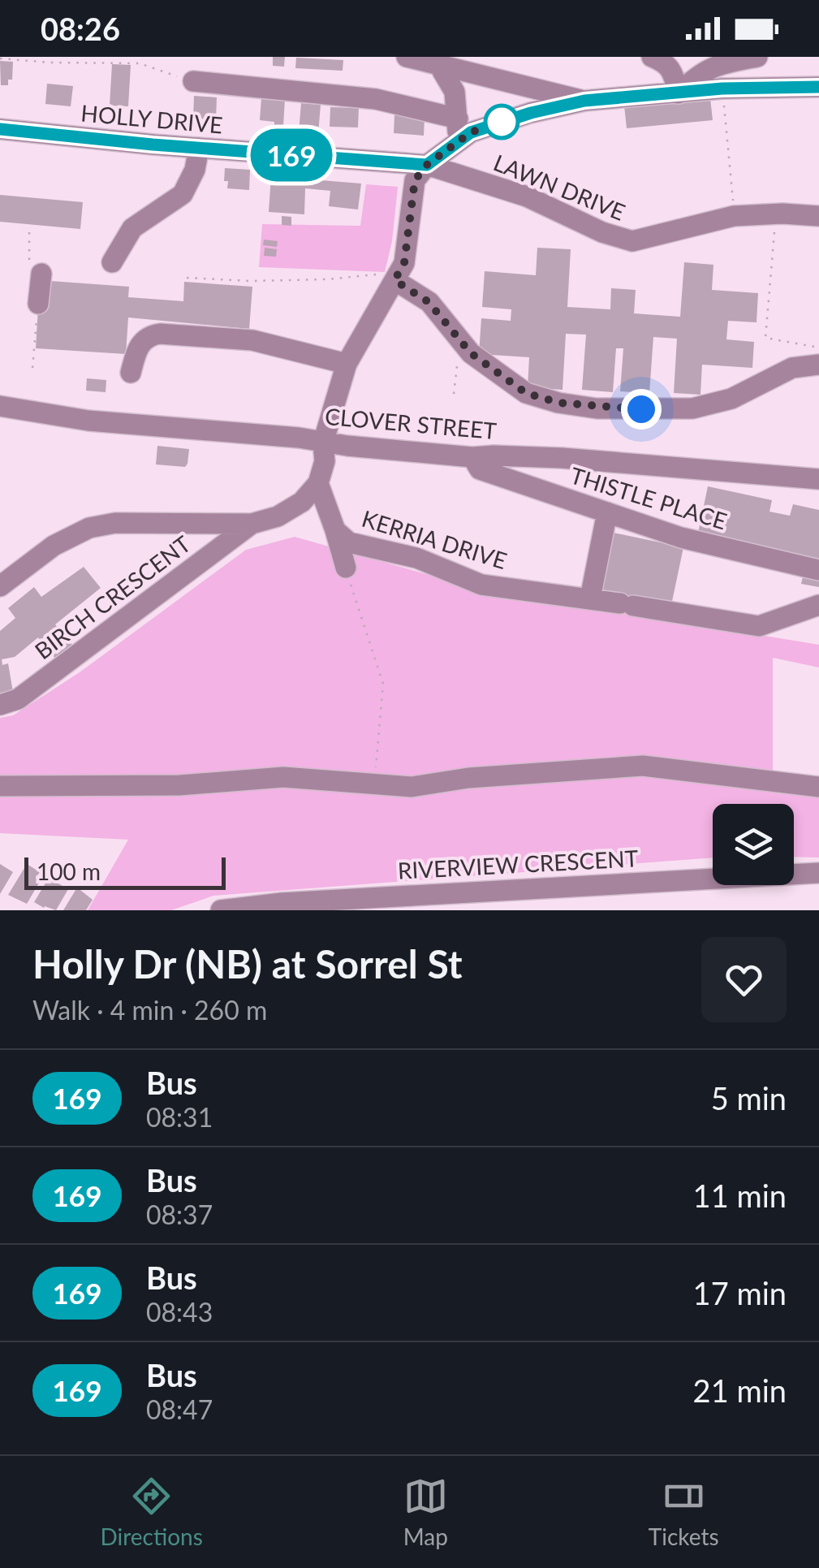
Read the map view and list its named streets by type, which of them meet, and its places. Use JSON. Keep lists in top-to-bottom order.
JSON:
{
  "streets": {
    "street": [
      "HOLLY DRIVE",
      "LAWN DRIVE",
      "CLOVER STREET",
      "THISTLE PLACE",
      "KERRIA DRIVE",
      "BIRCH CRESCENT",
      "RIVERVIEW CRESCENT"
    ]
  },
  "crossings": [
    ["HOLLY DRIVE", "LAWN DRIVE"],
    ["CLOVER STREET", "THISTLE PLACE"]
  ],
  "lines": ["bus line 169"],
  "scale_bar": "100 m",
  "page": {
    "status": "08:26",
    "on_map": "169",
    "scale": "100 m",
    "heading": ["Holly Dr (NB) at Sorrel St", "Walk · 4 min · 260 m"],
    "list": [
      {
        "mark": "169",
        "name": "Bus",
        "note": "08:31",
        "value": "5 min"
      },
      {
        "mark": "169",
        "name": "Bus",
        "note": "08:37",
        "value": "11 min"
      },
      {
        "mark": "169",
        "name": "Bus",
        "note": "08:43",
        "value": "17 min"
      },
      {
        "mark": "169",
        "name": "Bus",
        "note": "08:47",
        "value": "21 min"
      }
    ],
    "tabs": ["Directions", "Map", "Tickets"]
  }
}
